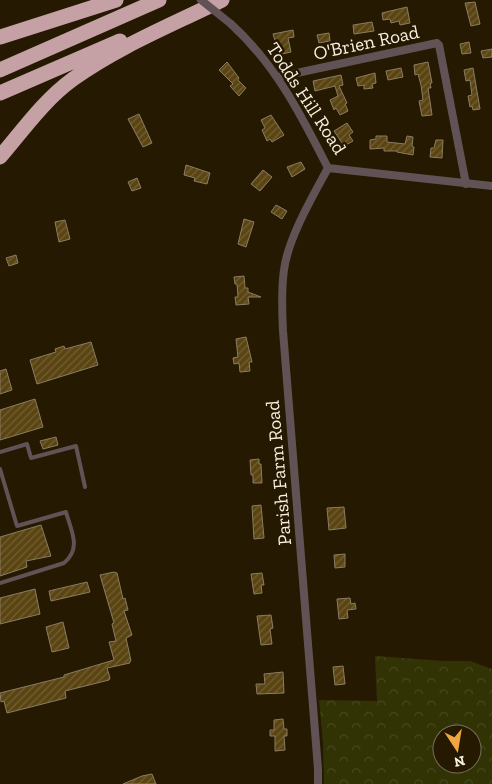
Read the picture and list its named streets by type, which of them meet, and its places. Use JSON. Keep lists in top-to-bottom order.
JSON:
{
  "streets": {
    "street": ["O'Brien Road", "Todds Hill Road", "Parish Farm Road"]
  },
  "crossings": [
    ["O'Brien Road", "Todds Hill Road"],
    ["Todds Hill Road", "Parish Farm Road"]
  ],
  "north": "bottom"
}
